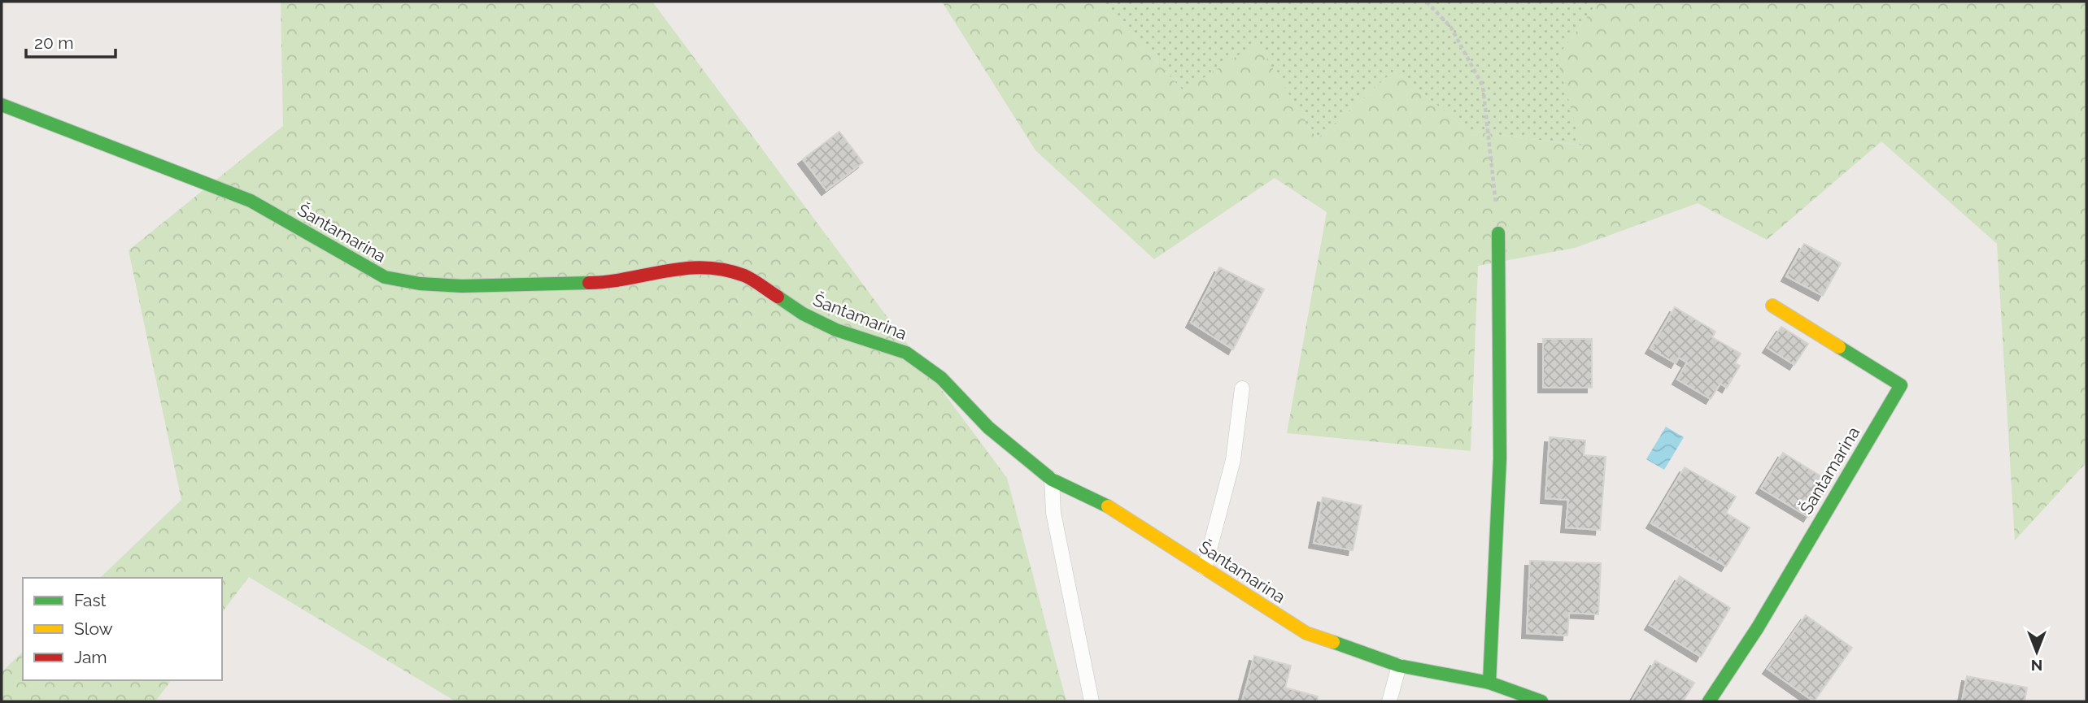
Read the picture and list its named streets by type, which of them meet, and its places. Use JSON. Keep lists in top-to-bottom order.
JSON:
{
  "streets": {
    "street": ["Šantamarina"]
  },
  "legend": ["Fast", "Slow", "Jam"],
  "scale_bar": "20 m",
  "north": "bottom"
}
